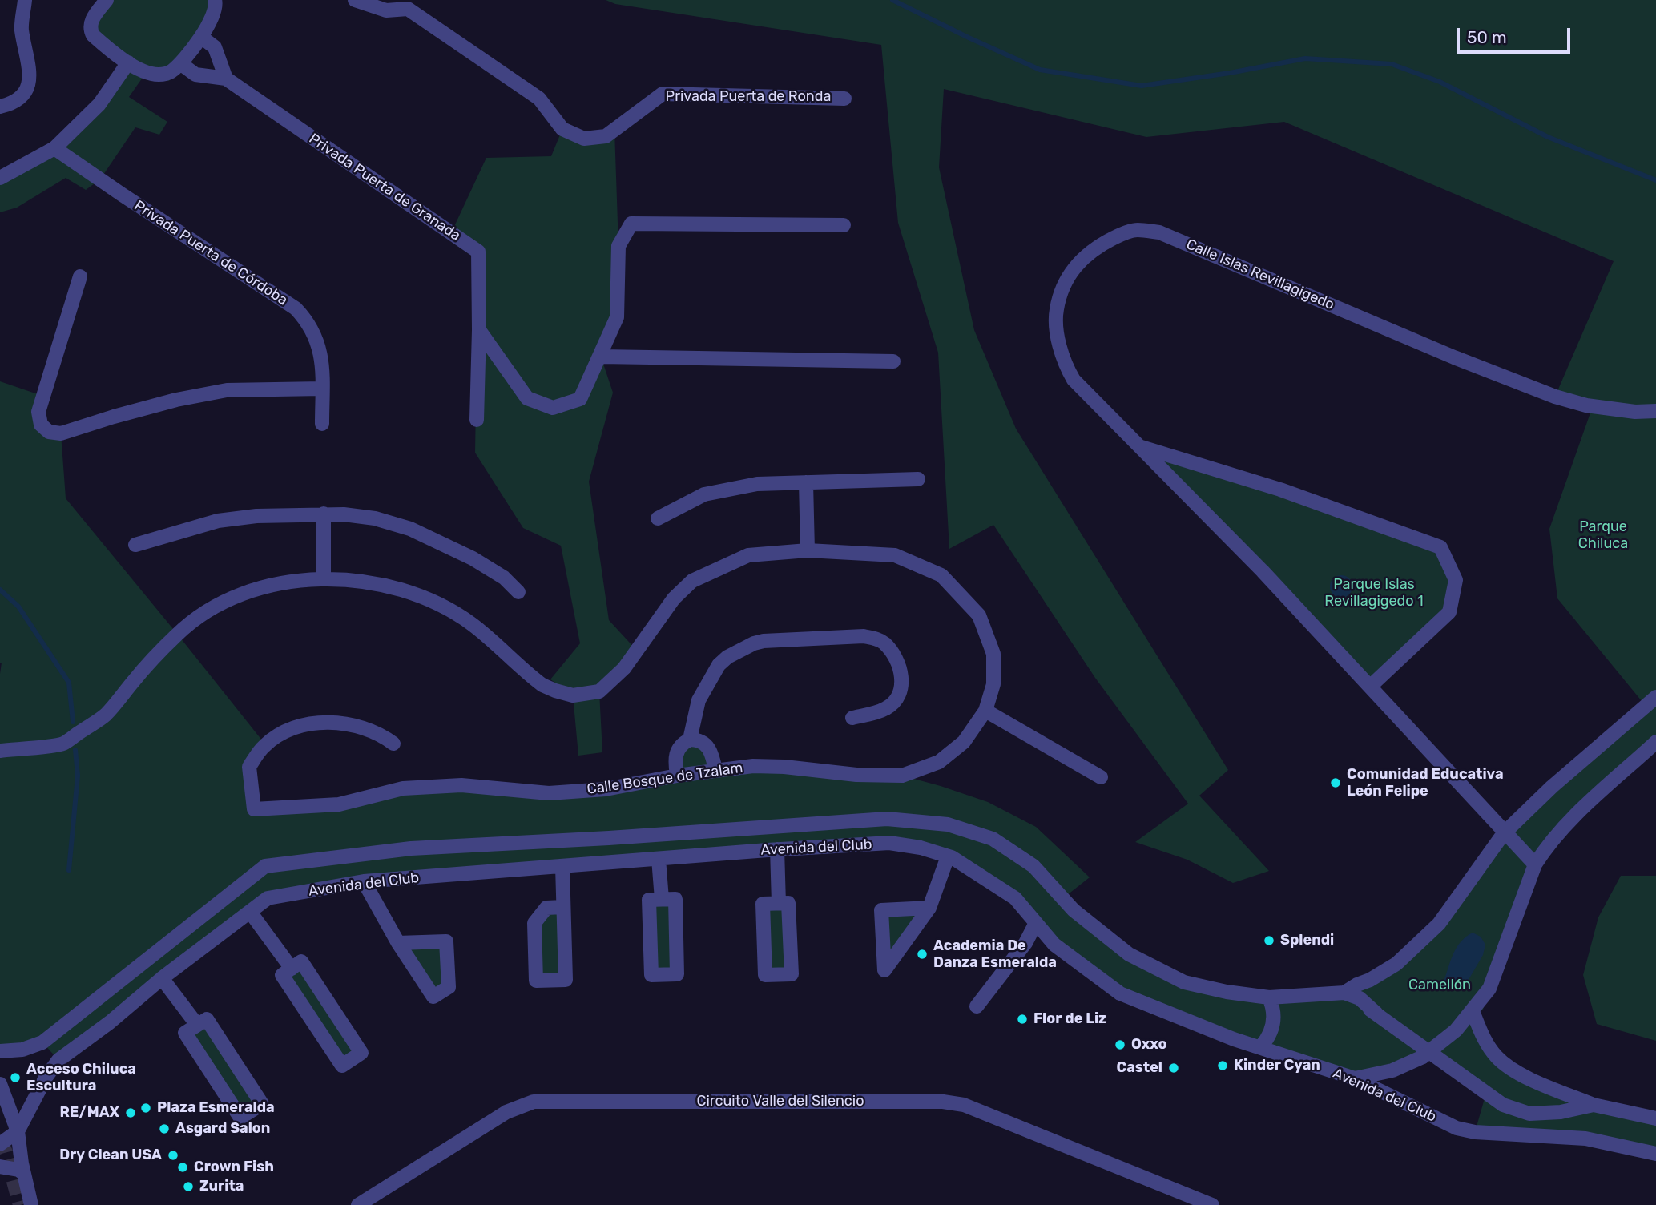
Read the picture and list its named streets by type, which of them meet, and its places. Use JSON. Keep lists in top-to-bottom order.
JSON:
{
  "streets": {
    "street": [
      "Privada Puerta de Ronda",
      "Privada Puerta de Granada",
      "Privada Puerta de Córdoba",
      "Calle Islas Revillagigedo",
      "Calle Bosque de Tzalam",
      "Avenida del Club",
      "Circuito Valle del Silencio"
    ]
  },
  "parks": ["Parque Chiluca", "Parque Islas Revillagigedo 1", "Camellón"],
  "places": [
    "Comunidad Educativa León Felipe",
    "Splendi",
    "Academia De Danza Esmeralda",
    "Flor de Liz",
    "Oxxo",
    "Kinder Cyan",
    "Castel",
    "Acceso Chiluca Escultura",
    "Plaza Esmeralda",
    "RE/MAX",
    "Asgard Salon",
    "Dry Clean USA",
    "Crown Fish",
    "Zurita"
  ],
  "scale_bar": "50 m"
}
